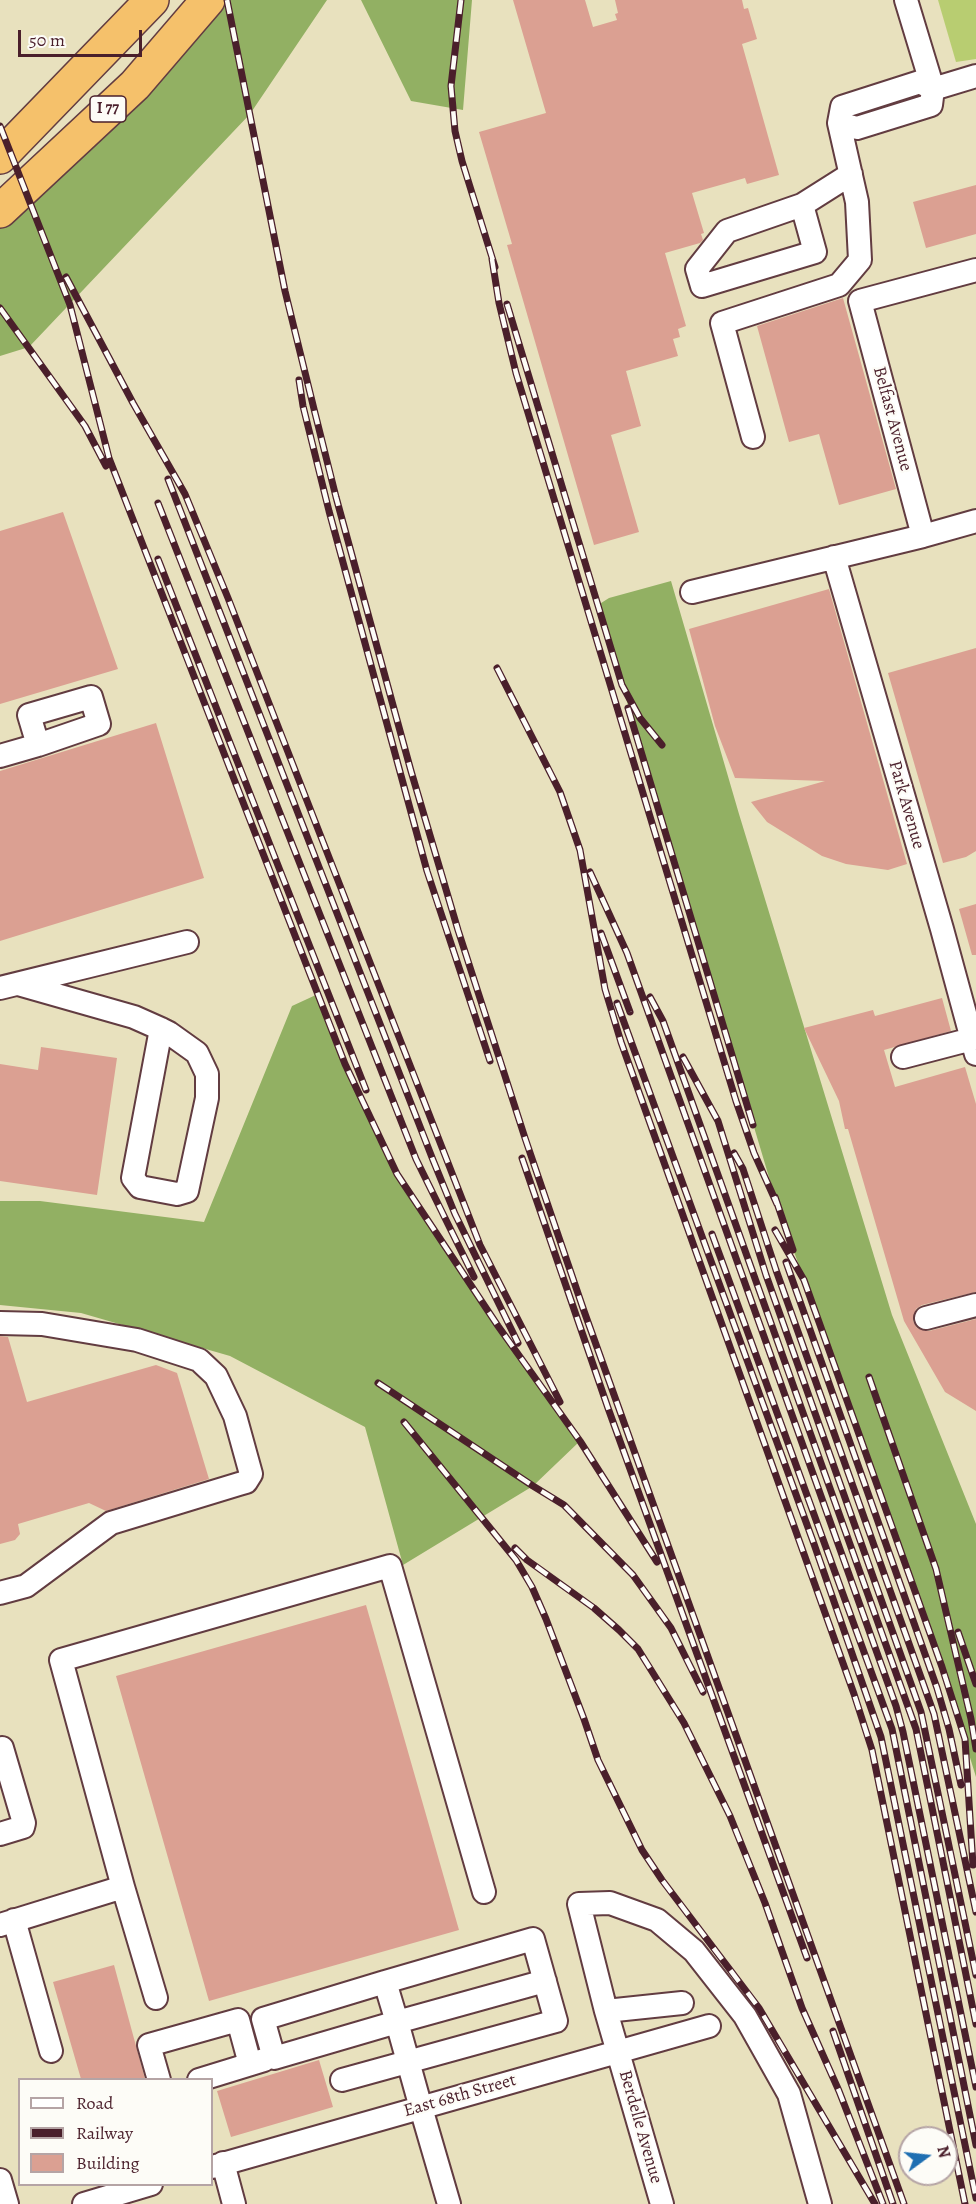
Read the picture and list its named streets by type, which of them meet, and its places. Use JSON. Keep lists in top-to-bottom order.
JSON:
{
  "streets": {
    "highway": ["I 77"],
    "street": [
      "Belfast Avenue",
      "Park Avenue",
      "East 68th Street",
      "Berdelle Avenue"
    ]
  },
  "crossings": [
    ["East 68th Street", "Berdelle Avenue"]
  ],
  "legend": ["Road", "Railway", "Building"],
  "scale_bar": "50 m",
  "north": "right"
}
